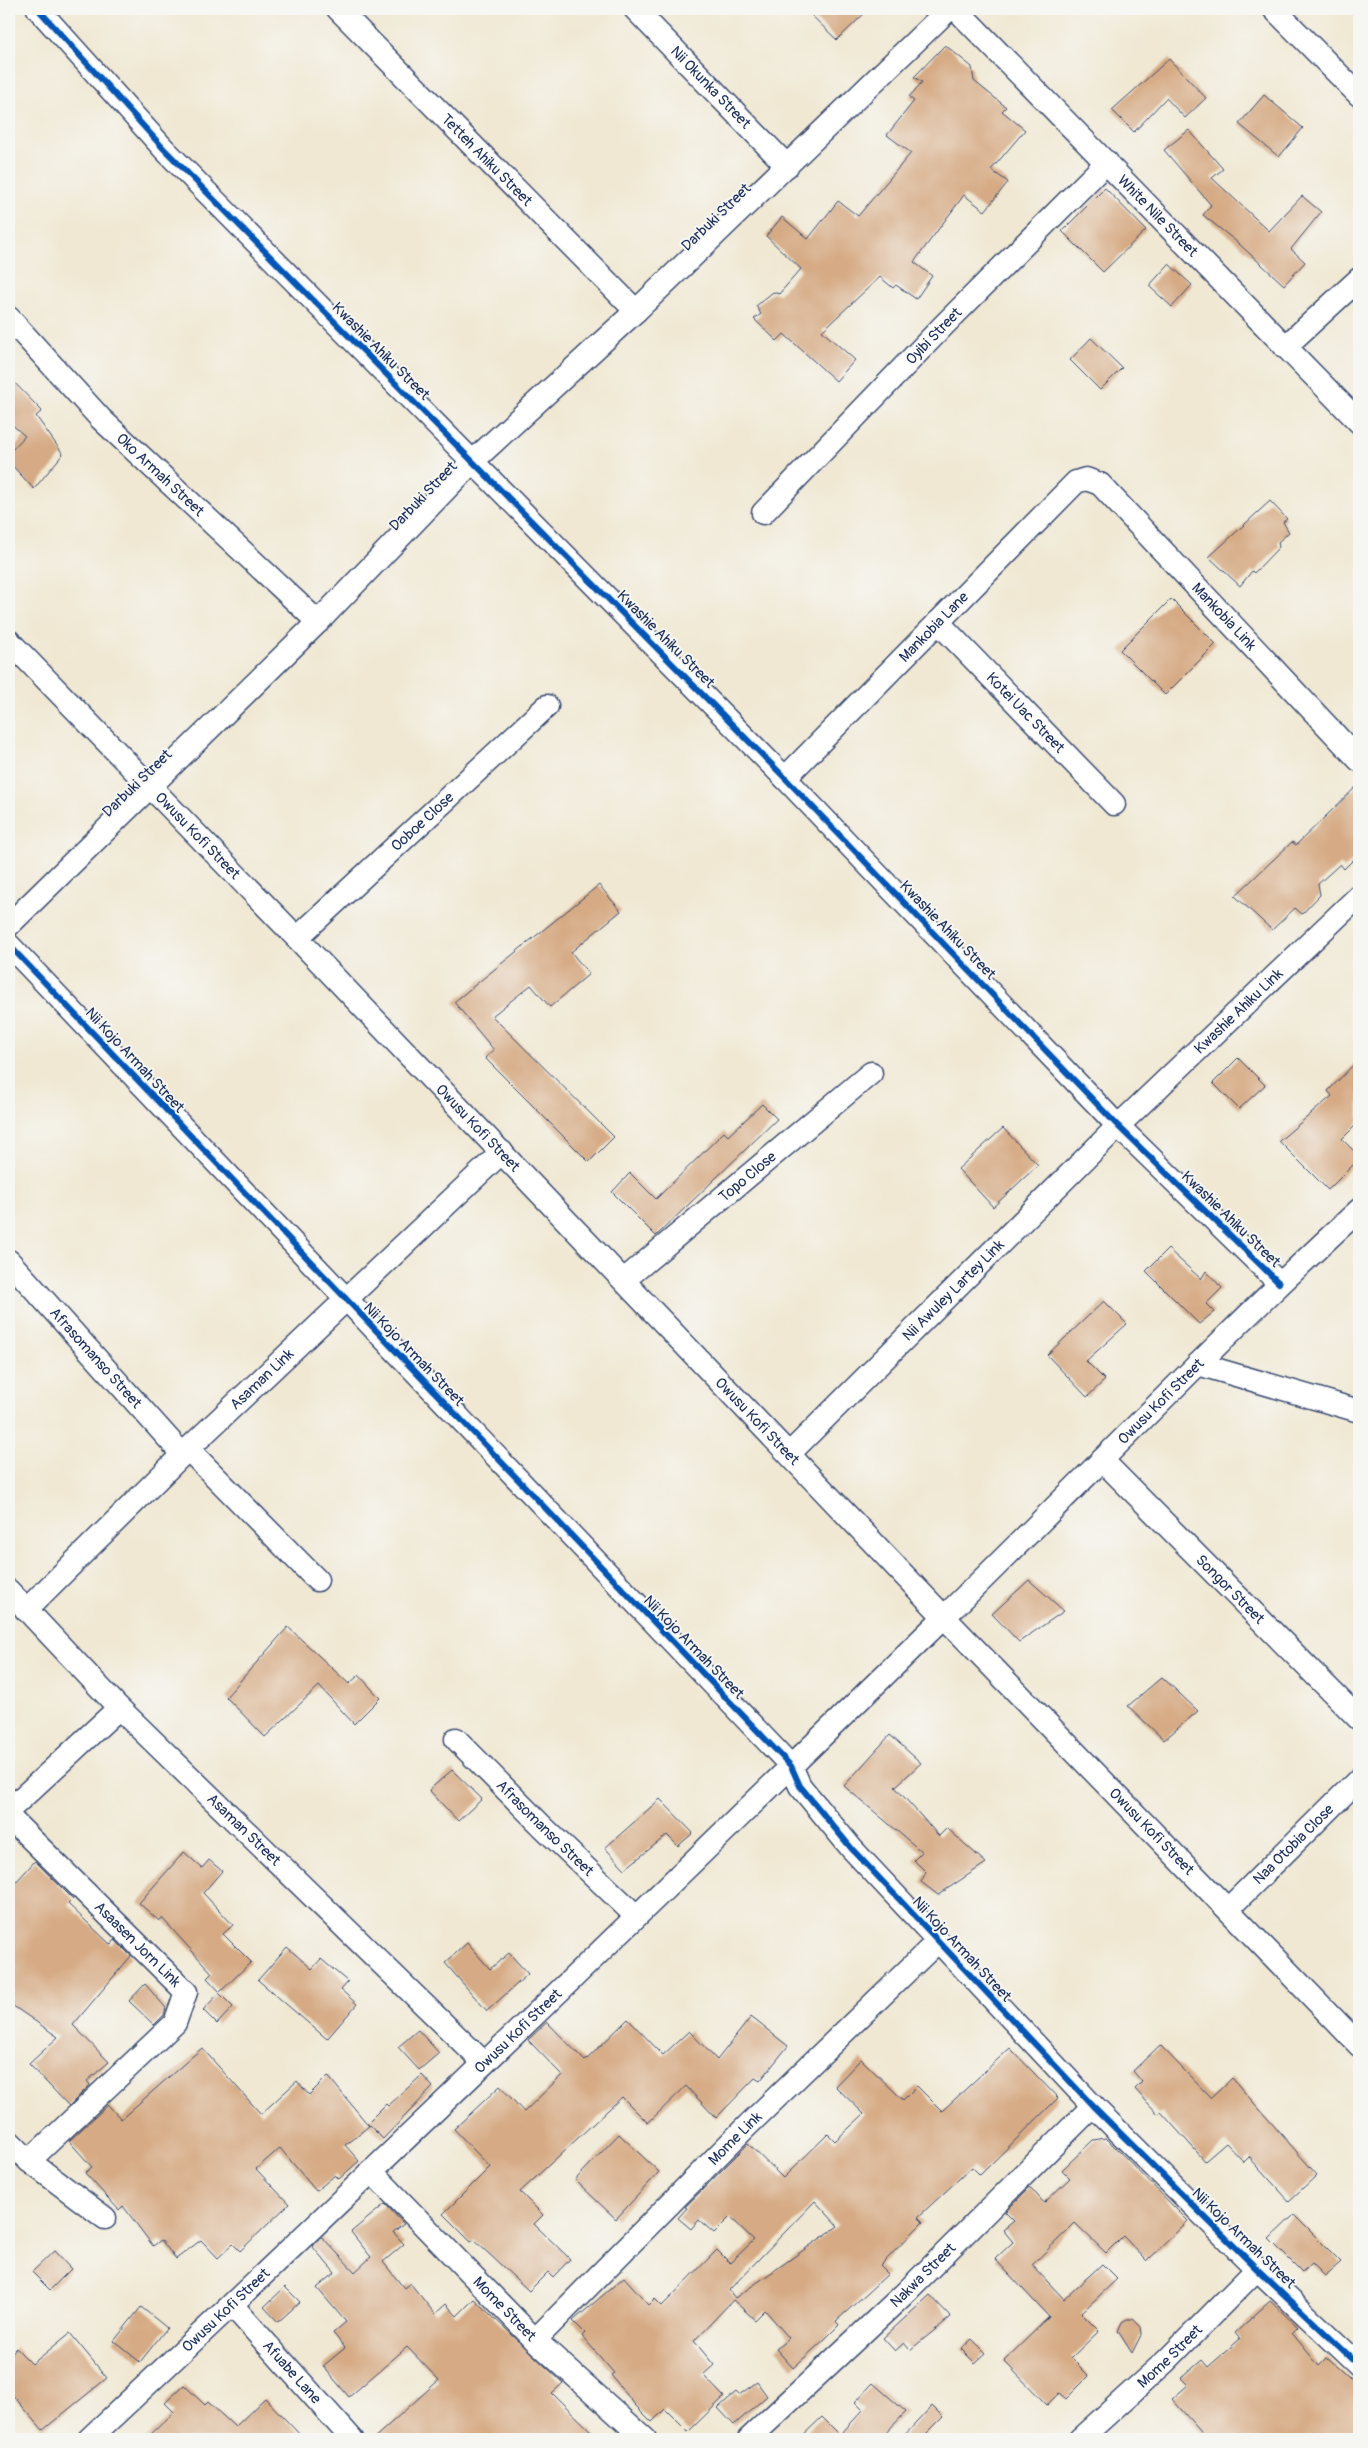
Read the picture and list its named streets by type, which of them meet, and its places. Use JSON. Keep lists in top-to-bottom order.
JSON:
{
  "streets": {
    "street": [
      "Nii Okunka Street",
      "Tetteh Ahiku Street",
      "White Nile Street",
      "Darbuki Street",
      "Oyibi Street",
      "Kwashie Ahiku Street",
      "Oko Armah Street",
      "Mankobia Link",
      "Mankobia Lane",
      "Kotei Uac Street",
      "Ooboe Close",
      "Owusu Kofi Street",
      "Kwashie Ahiku Link",
      "Nii Kojo Armah Street",
      "Topo Close",
      "Nii Awuley Lartey Link",
      "Afrasomanso Street",
      "Asaman Link",
      "Songor Street",
      "Asaman Street",
      "Naa Otobia Close",
      "Asaasen Jorn Link",
      "Mome Link",
      "Nakwa Street",
      "Mome Street",
      "Afuabe Lane"
    ]
  },
  "crossings": [
    ["Nii Okunka Street", "Darbuki Street"],
    ["Tetteh Ahiku Street", "Darbuki Street"],
    ["White Nile Street", "Oyibi Street"],
    ["Darbuki Street", "Kwashie Ahiku Street"],
    ["Darbuki Street", "Oko Armah Street"],
    ["Darbuki Street", "Owusu Kofi Street"],
    ["Kwashie Ahiku Street", "Mankobia Lane"],
    ["Kwashie Ahiku Street", "Owusu Kofi Street"],
    ["Kwashie Ahiku Street", "Kwashie Ahiku Link"],
    ["Kwashie Ahiku Street", "Nii Awuley Lartey Link"],
    ["Mankobia Link", "Mankobia Lane"],
    ["Mankobia Lane", "Kotei Uac Street"],
    ["Ooboe Close", "Owusu Kofi Street"],
    ["Owusu Kofi Street", "Nii Kojo Armah Street"],
    ["Owusu Kofi Street", "Topo Close"],
    ["Owusu Kofi Street", "Nii Awuley Lartey Link"],
    ["Owusu Kofi Street", "Afrasomanso Street"],
    ["Owusu Kofi Street", "Asaman Link"],
    ["Owusu Kofi Street", "Songor Street"],
    ["Owusu Kofi Street", "Asaman Street"],
    ["Owusu Kofi Street", "Naa Otobia Close"],
    ["Owusu Kofi Street", "Mome Street"],
    ["Owusu Kofi Street", "Afuabe Lane"],
    ["Kwashie Ahiku Link", "Nii Awuley Lartey Link"],
    ["Nii Kojo Armah Street", "Asaman Link"],
    ["Nii Kojo Armah Street", "Mome Link"],
    ["Nii Kojo Armah Street", "Nakwa Street"],
    ["Nii Kojo Armah Street", "Mome Street"],
    ["Afrasomanso Street", "Asaman Link"],
    ["Asaman Link", "Asaman Street"],
    ["Mome Link", "Mome Street"]
  ]
}
